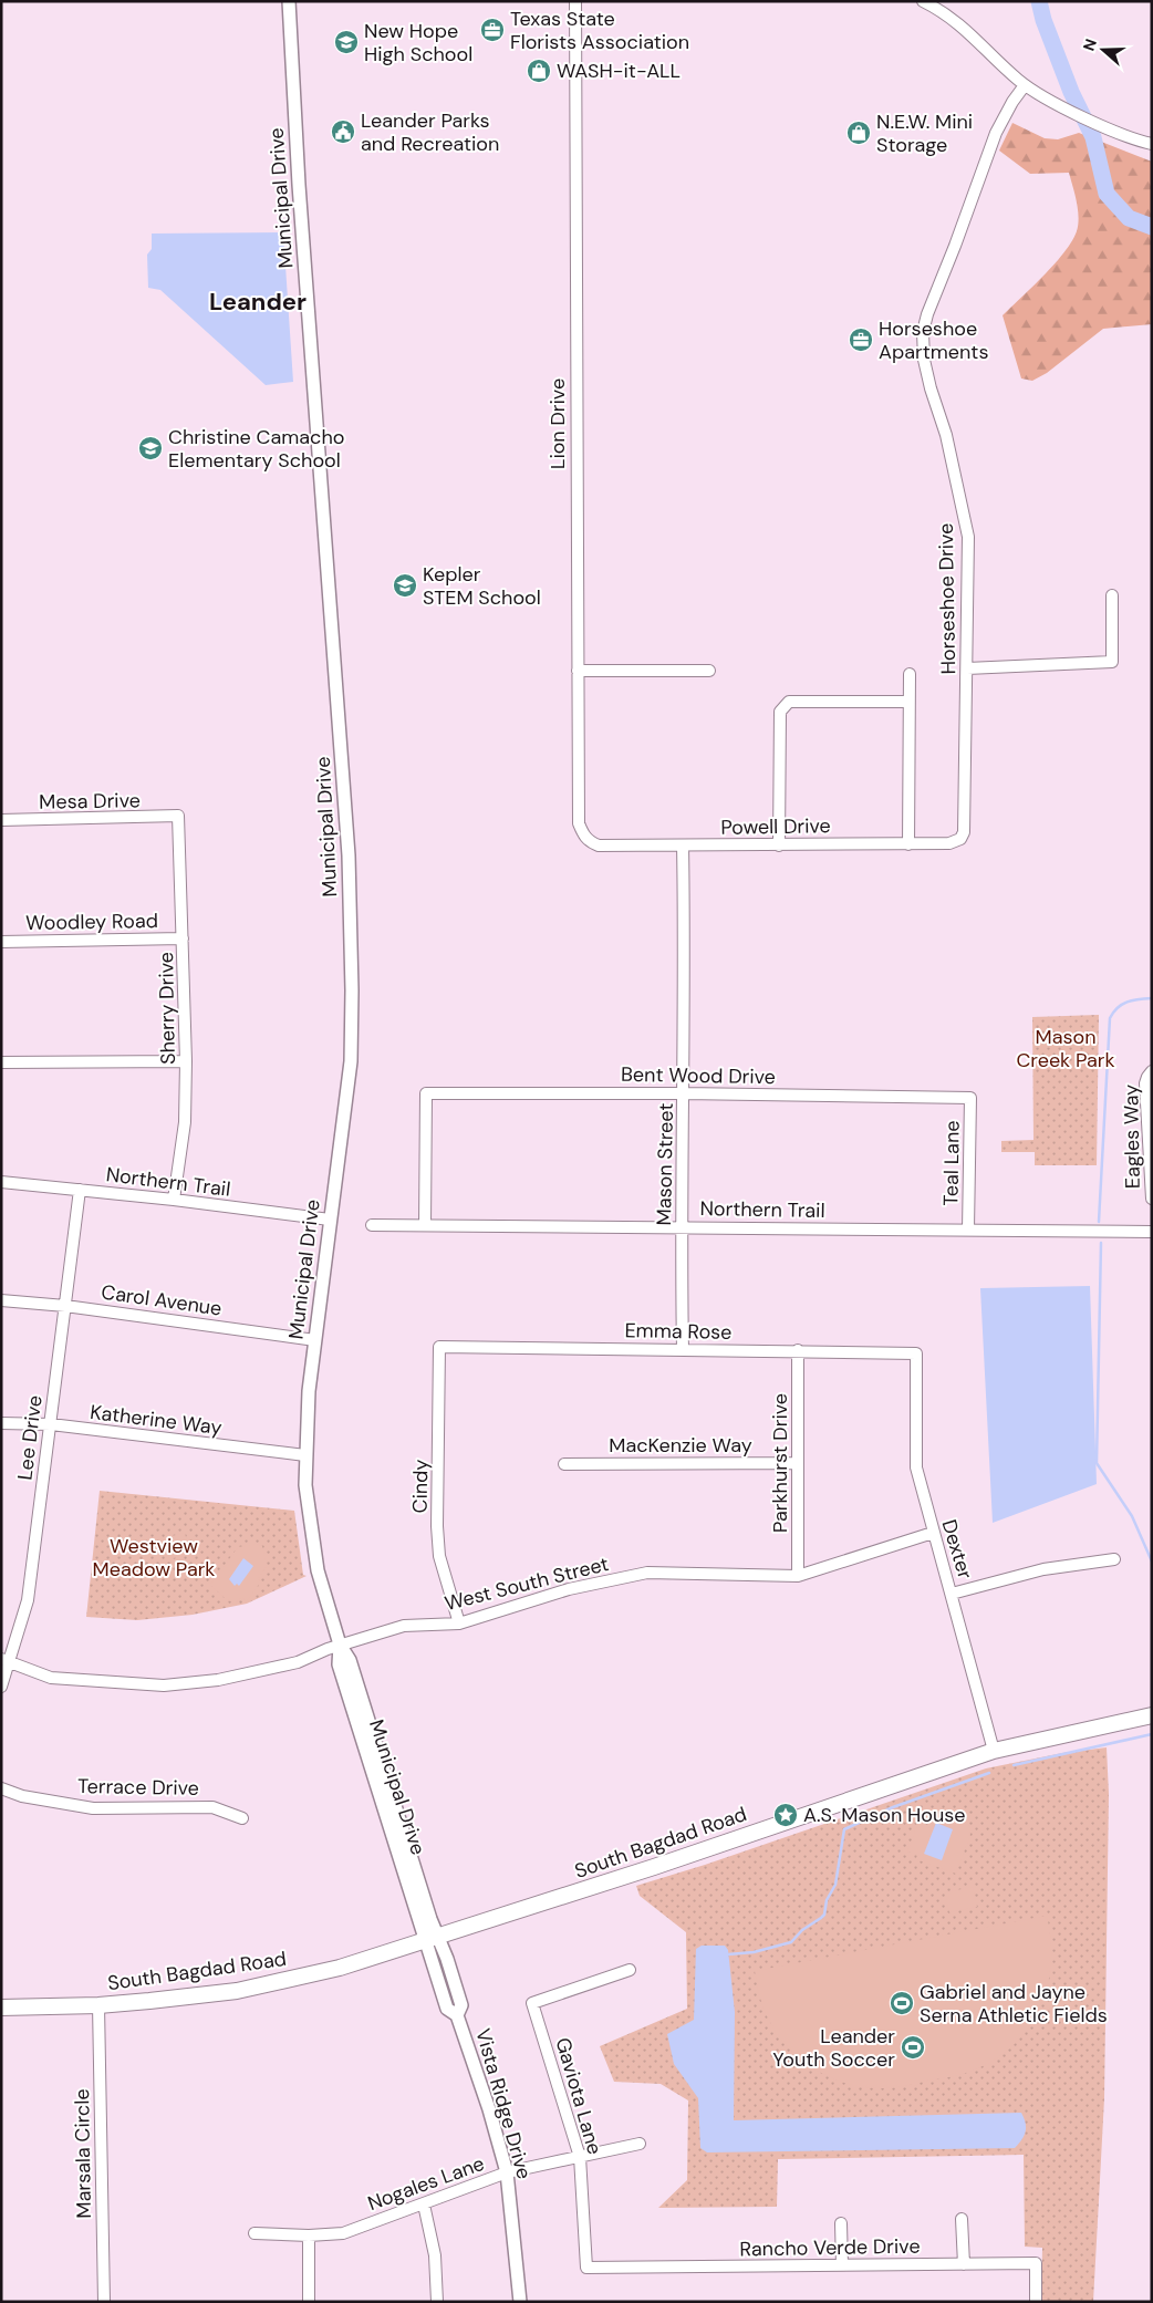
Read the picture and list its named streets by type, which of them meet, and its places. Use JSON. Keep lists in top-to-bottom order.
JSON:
{
  "streets": {
    "main road": ["South Bagdad Road"],
    "street": [
      "Municipal Drive",
      "Lion Drive",
      "Horseshoe Drive",
      "Mesa Drive",
      "Powell Drive",
      "Woodley Road",
      "Sherry Drive",
      "Bent Wood Drive",
      "Eagles Way",
      "Teal Lane",
      "Mason Street",
      "Northern Trail",
      "Carol Avenue",
      "Emma Rose",
      "Katherine Way",
      "Lee Drive",
      "MacKenzie Way",
      "Parkhurst Drive",
      "Cindy",
      "Dexter",
      "West South Street",
      "Terrace Drive",
      "Gaviota Lane",
      "Vista Ridge Drive",
      "Marsala Circle",
      "Nogales Lane",
      "Rancho Verde Drive"
    ]
  },
  "crossings": [
    ["Municipal Drive", "Northern Trail"],
    ["Municipal Drive", "Carol Avenue"],
    ["Municipal Drive", "Katherine Way"],
    ["Municipal Drive", "West South Street"],
    ["Municipal Drive", "South Bagdad Road"],
    ["Municipal Drive", "Vista Ridge Drive"],
    ["Lion Drive", "Powell Drive"],
    ["Horseshoe Drive", "Powell Drive"],
    ["Mesa Drive", "Sherry Drive"],
    ["Powell Drive", "Mason Street"],
    ["Woodley Road", "Sherry Drive"],
    ["Sherry Drive", "Northern Trail"],
    ["Bent Wood Drive", "Teal Lane"],
    ["Bent Wood Drive", "Mason Street"],
    ["Bent Wood Drive", "Northern Trail"],
    ["Teal Lane", "Northern Trail"],
    ["Mason Street", "Northern Trail"],
    ["Mason Street", "Emma Rose"],
    ["Northern Trail", "Lee Drive"],
    ["Carol Avenue", "Lee Drive"],
    ["Emma Rose", "Parkhurst Drive"],
    ["Emma Rose", "Cindy"],
    ["Emma Rose", "Dexter"],
    ["Katherine Way", "Lee Drive"],
    ["Lee Drive", "West South Street"],
    ["MacKenzie Way", "Parkhurst Drive"],
    ["Parkhurst Drive", "West South Street"],
    ["Cindy", "West South Street"],
    ["Dexter", "West South Street"],
    ["Dexter", "South Bagdad Road"],
    ["South Bagdad Road", "Vista Ridge Drive"],
    ["South Bagdad Road", "Marsala Circle"],
    ["Gaviota Lane", "Nogales Lane"],
    ["Gaviota Lane", "Rancho Verde Drive"],
    ["Vista Ridge Drive", "Nogales Lane"]
  ],
  "districts": ["Leander"],
  "parks": ["Mason Creek Park", "Westview Meadow Park"],
  "places": {
    "office": ["Texas State Florists Association", "Horseshoe Apartments"],
    "school or university": ["New Hope High School", "Christine Camacho Elementary School", "Kepler STEM School"],
    "shop": ["WASH-it-ALL", "N.E.W. Mini Storage"],
    "public building": ["Leander Parks and Recreation"],
    "place": ["A.S. Mason House"],
    "sports": ["Gabriel and Jayne Serna Athletic Fields", "Leander Youth Soccer"]
  },
  "north": "left"
}
